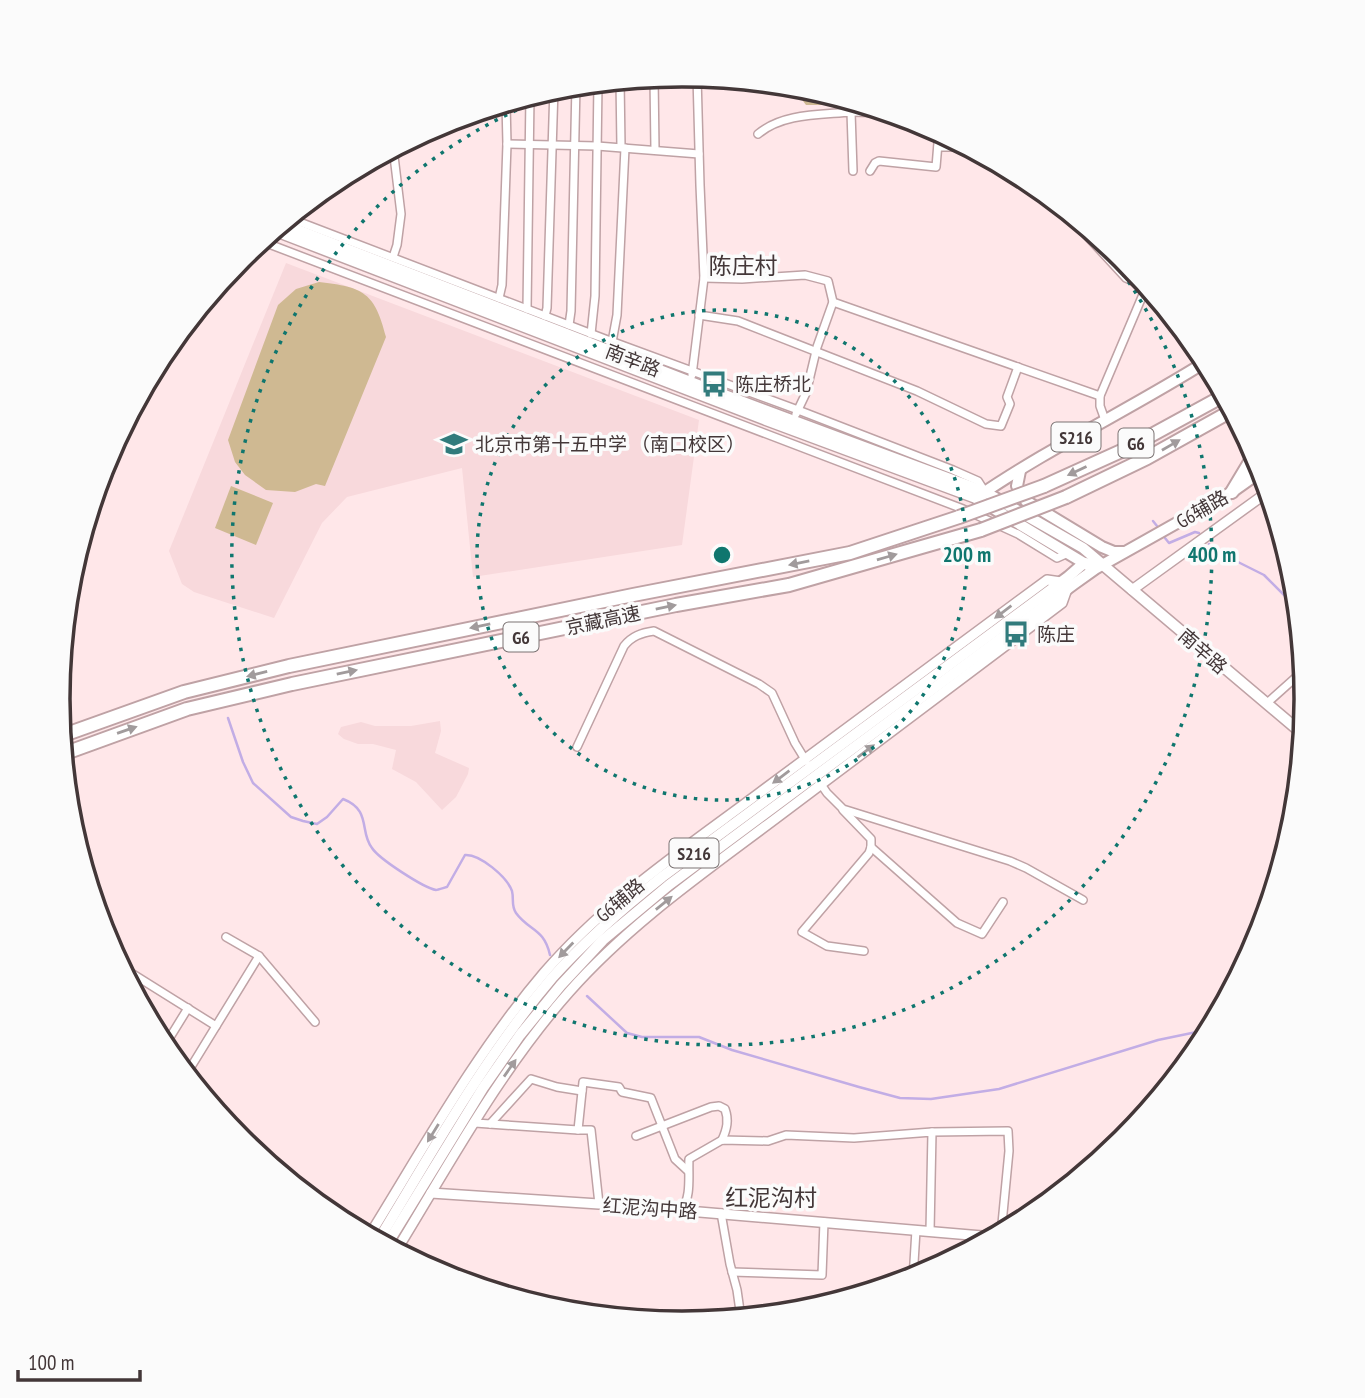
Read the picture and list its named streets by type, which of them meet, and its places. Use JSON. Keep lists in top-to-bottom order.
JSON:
{
  "streets": {
    "highway": ["G6", "京藏高速"],
    "main road": ["南辛路", "S216", "G6辅路"],
    "street": ["红泥沟中路"]
  },
  "crossings": [
    ["南辛路", "S216"],
    ["南辛路", "G6辅路"],
    ["G6辅路", "红泥沟中路"]
  ],
  "districts": ["陈庄村", "红泥沟村"],
  "places": {
    "bus stop": ["陈庄桥北", "陈庄"],
    "school or university": ["北京市第十五中学 （南口校区）"]
  },
  "scale_bar": "100 m",
  "rings": ["200 m", "400 m"]
}
